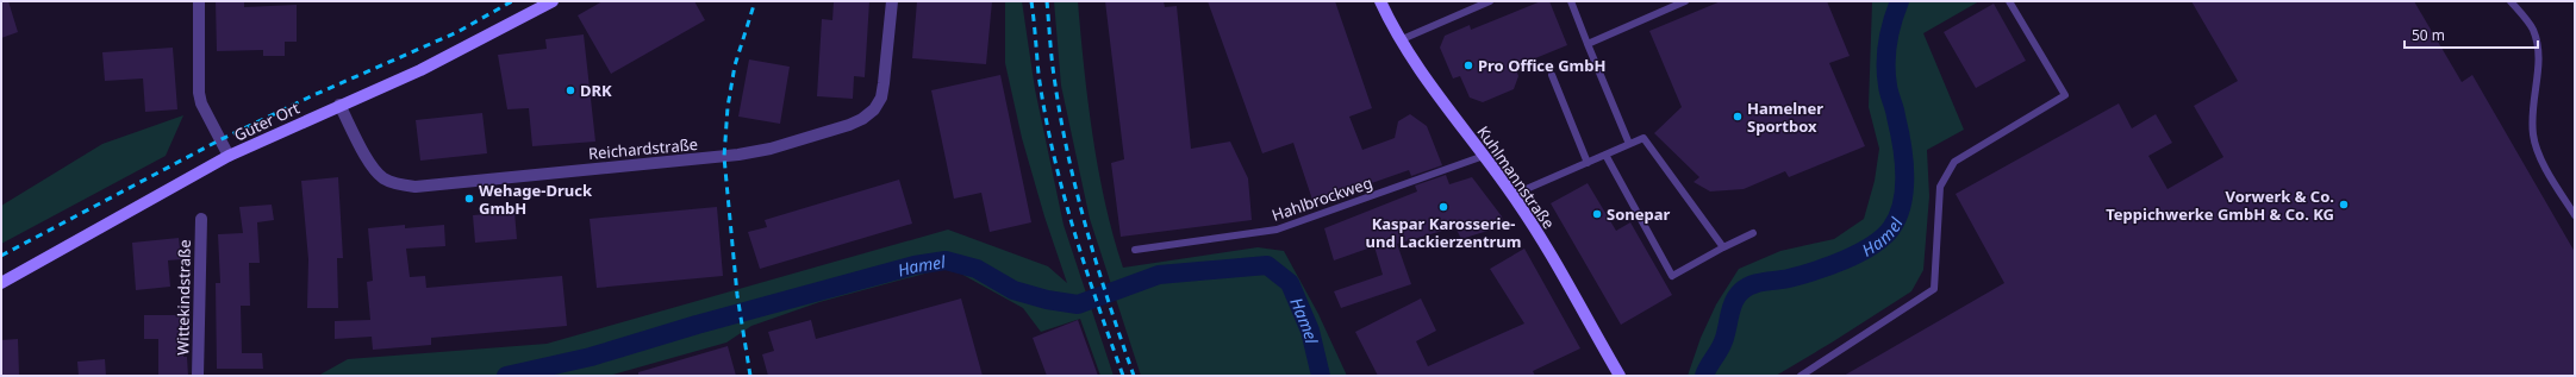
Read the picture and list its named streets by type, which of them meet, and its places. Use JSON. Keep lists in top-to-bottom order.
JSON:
{
  "streets": {
    "main road": ["Guter Ort", "Kuhlmannstraße"],
    "street": ["Reichardstraße", "Wittekindstraße"],
    "lane": ["Hahlbrockweg"]
  },
  "crossings": [
    ["Guter Ort", "Reichardstraße"],
    ["Kuhlmannstraße", "Hahlbrockweg"]
  ],
  "water": ["Hamel"],
  "places": [
    "Pro Office GmbH",
    "DRK",
    "Hamelner Sportbox",
    "Wehage-Druck GmbH",
    "Vorwerk & Co. Teppichwerke GmbH & Co. KG",
    "Kaspar Karosserie- und Lackierzentrum",
    "Sonepar"
  ],
  "scale_bar": "50 m"
}
